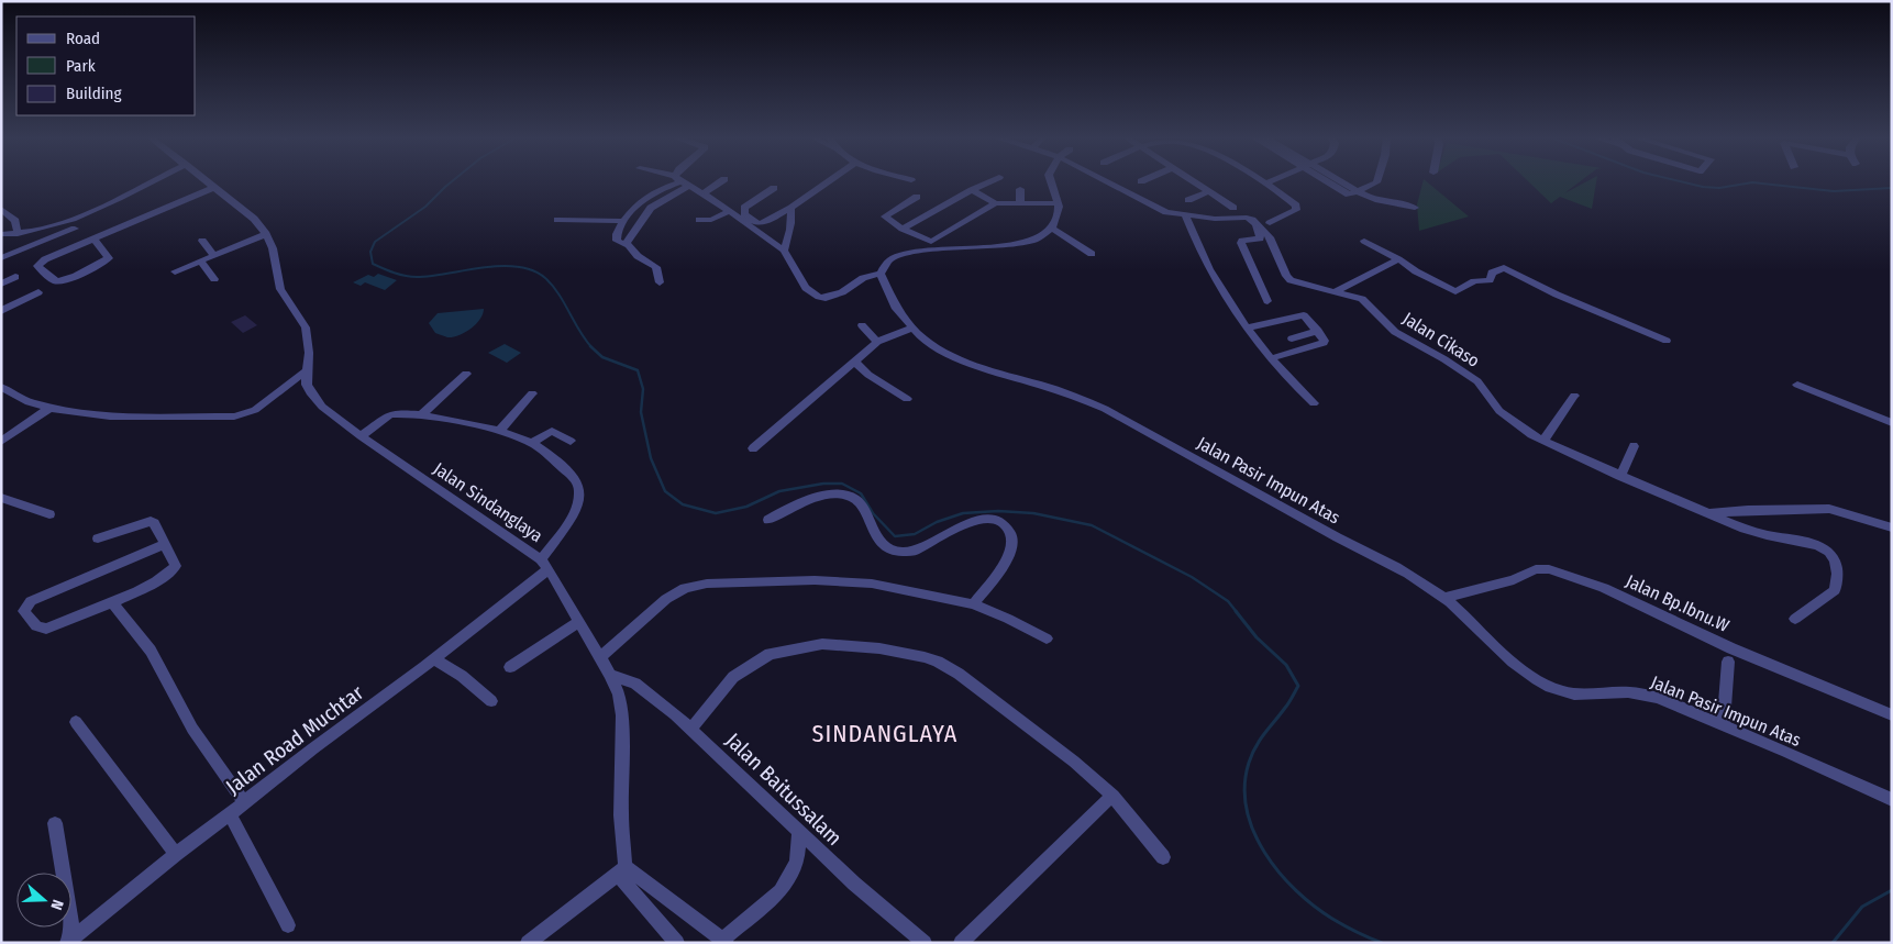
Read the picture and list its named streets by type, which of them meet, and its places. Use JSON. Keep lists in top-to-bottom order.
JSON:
{
  "streets": {
    "street": [
      "Jalan Cikaso",
      "Jalan Pasir Impun Atas",
      "Jalan Sindanglaya",
      "Jalan Bp.Ibnu.W",
      "Jalan Road Muchtar",
      "Jalan Baitussalam"
    ]
  },
  "crossings": [
    ["Jalan Pasir Impun Atas", "Jalan Bp.Ibnu.W"],
    ["Jalan Sindanglaya", "Jalan Road Muchtar"],
    ["Jalan Sindanglaya", "Jalan Baitussalam"]
  ],
  "districts": ["SINDANGLAYA"],
  "legend": ["Road", "Park", "Building"],
  "north": "right"
}
